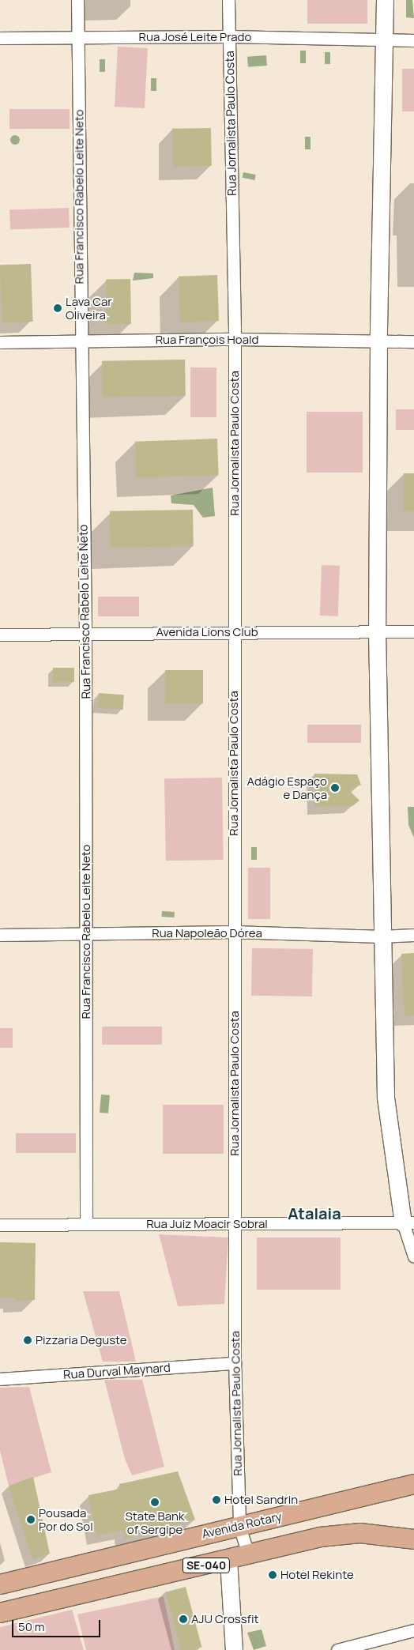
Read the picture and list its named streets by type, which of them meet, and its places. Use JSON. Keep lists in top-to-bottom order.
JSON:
{
  "streets": {
    "main road": ["Avenida Rotary", "SE-040"],
    "street": [
      "Rua José Leite Prado",
      "Rua Jornalista Paulo Costa",
      "Rua Francisco Rabelo Leite Neto",
      "Rua François Hoald",
      "Avenida Lions Club",
      "Rua Napoleão Dórea",
      "Rua Juiz Moacir Sobral",
      "Rua Durval Maynard"
    ]
  },
  "crossings": [
    ["Rua José Leite Prado", "Rua Jornalista Paulo Costa"],
    ["Rua José Leite Prado", "Rua Francisco Rabelo Leite Neto"],
    ["Rua Jornalista Paulo Costa", "Rua François Hoald"],
    ["Rua Jornalista Paulo Costa", "Avenida Lions Club"],
    ["Rua Jornalista Paulo Costa", "Rua Napoleão Dórea"],
    ["Rua Jornalista Paulo Costa", "Rua Juiz Moacir Sobral"],
    ["Rua Jornalista Paulo Costa", "Rua Durval Maynard"],
    ["Rua Jornalista Paulo Costa", "Avenida Rotary"],
    ["Rua Jornalista Paulo Costa", "SE-040"],
    ["Rua Francisco Rabelo Leite Neto", "Rua François Hoald"],
    ["Rua Francisco Rabelo Leite Neto", "Avenida Lions Club"],
    ["Rua Francisco Rabelo Leite Neto", "Rua Napoleão Dórea"],
    ["Rua Francisco Rabelo Leite Neto", "Rua Juiz Moacir Sobral"]
  ],
  "districts": ["Atalaia"],
  "places": [
    "Lava Car Oliveira",
    "Adágio Espaço e Dança",
    "Pizzaria Deguste",
    "Hotel Sandrin",
    "State Bank of Sergipe",
    "Pousada Por do Sol",
    "Hotel Rekinte",
    "AJU Crossfit"
  ],
  "scale_bar": "50 m"
}
